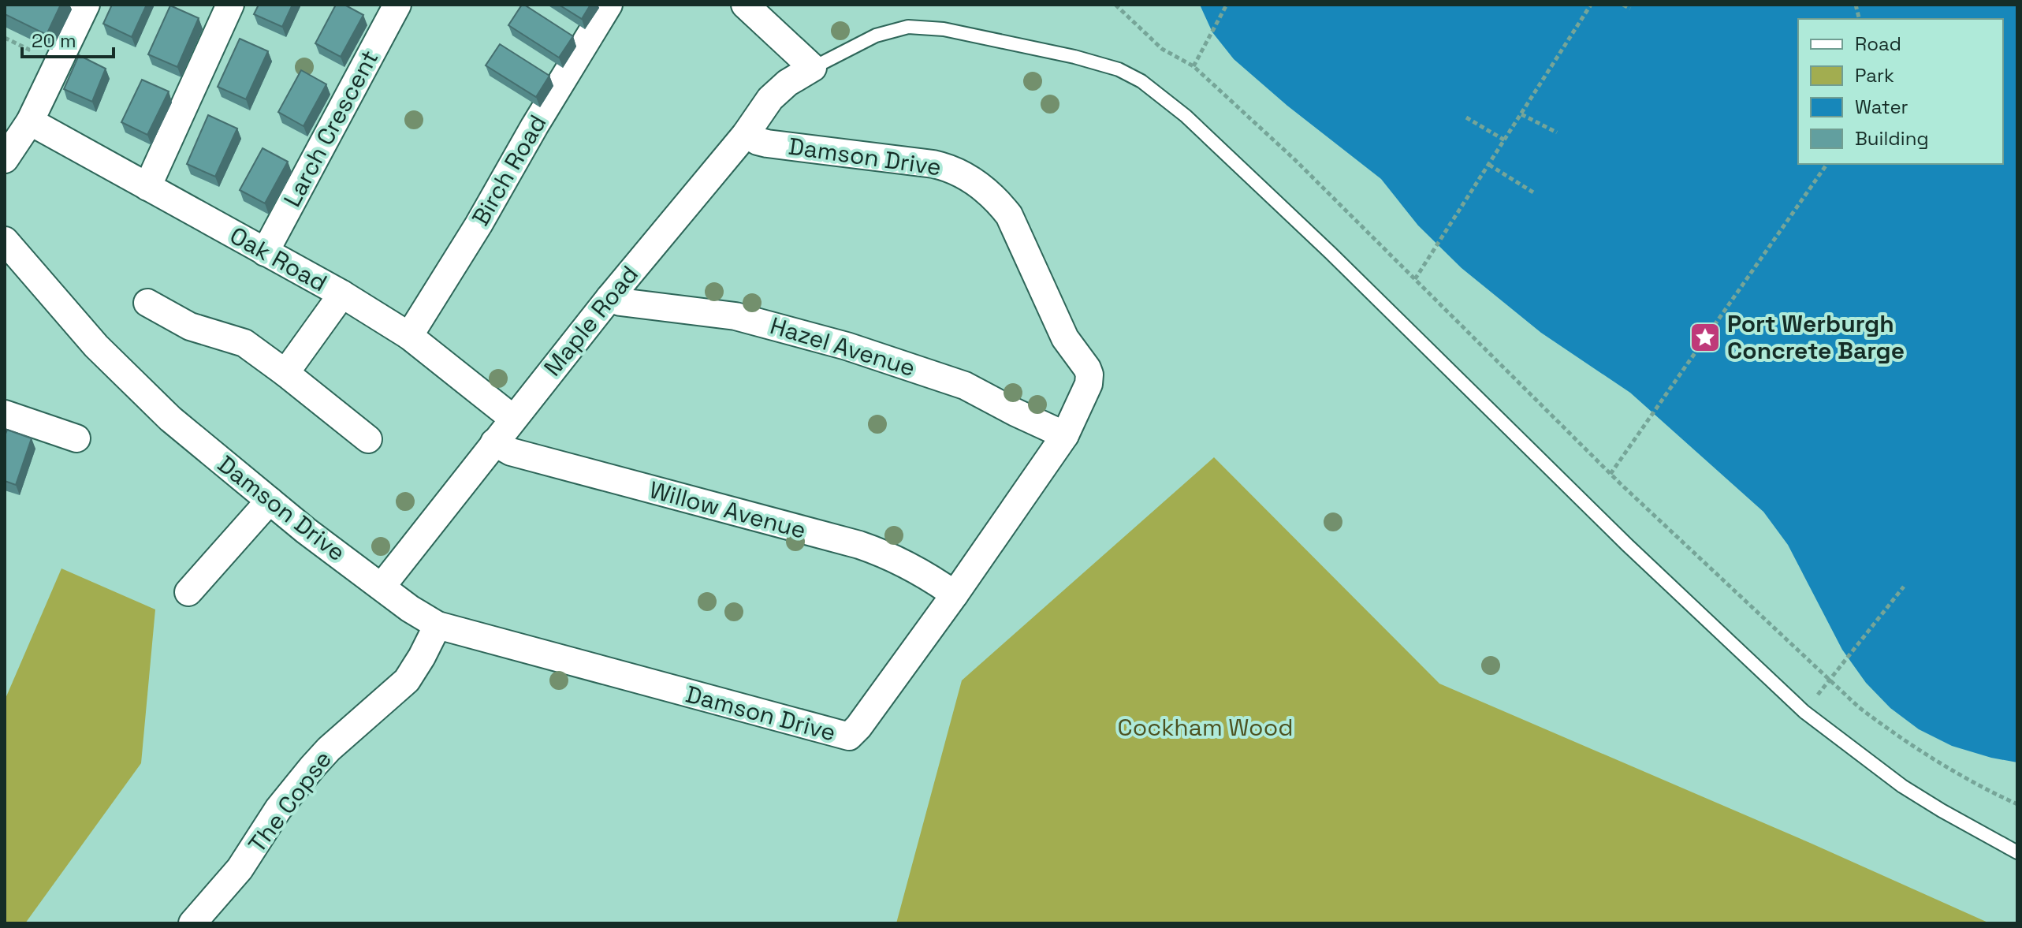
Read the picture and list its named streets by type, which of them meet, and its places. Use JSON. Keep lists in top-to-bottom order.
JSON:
{
  "streets": {
    "street": [
      "Larch Crescent",
      "Damson Drive",
      "Birch Road",
      "Oak Road",
      "Maple Road",
      "Hazel Avenue",
      "Willow Avenue",
      "The Copse"
    ]
  },
  "crossings": [
    ["Larch Crescent", "Oak Road"],
    ["Damson Drive", "Maple Road"],
    ["Damson Drive", "Hazel Avenue"],
    ["Damson Drive", "Willow Avenue"],
    ["Damson Drive", "The Copse"],
    ["Birch Road", "Oak Road"],
    ["Oak Road", "Maple Road"],
    ["Maple Road", "Hazel Avenue"],
    ["Maple Road", "Willow Avenue"]
  ],
  "parks": ["Cockham Wood"],
  "places": {
    "place": ["Port Werburgh Concrete Barge"]
  },
  "legend": [
    "Road",
    "Park",
    "Water",
    "Building"
  ],
  "scale_bar": "20 m"
}
